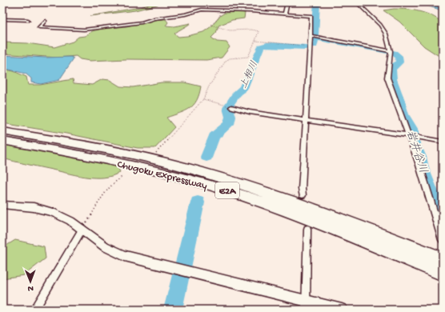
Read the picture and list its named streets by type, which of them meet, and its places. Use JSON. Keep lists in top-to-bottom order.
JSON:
{
  "streets": {
    "highway": ["Chugoku Expressway", "E2A"]
  },
  "water": ["上相川", "岩井谷川"],
  "north": "bottom"
}
